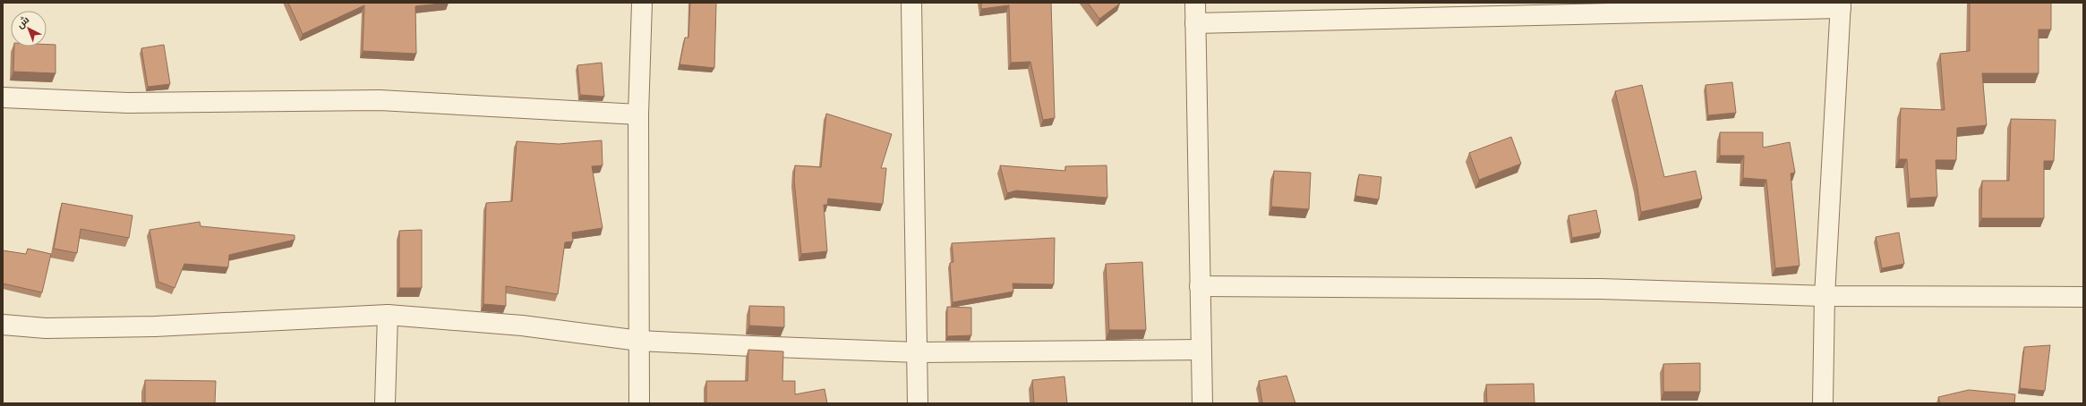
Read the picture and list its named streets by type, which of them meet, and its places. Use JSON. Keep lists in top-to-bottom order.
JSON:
{
  "north": "top left"
}
